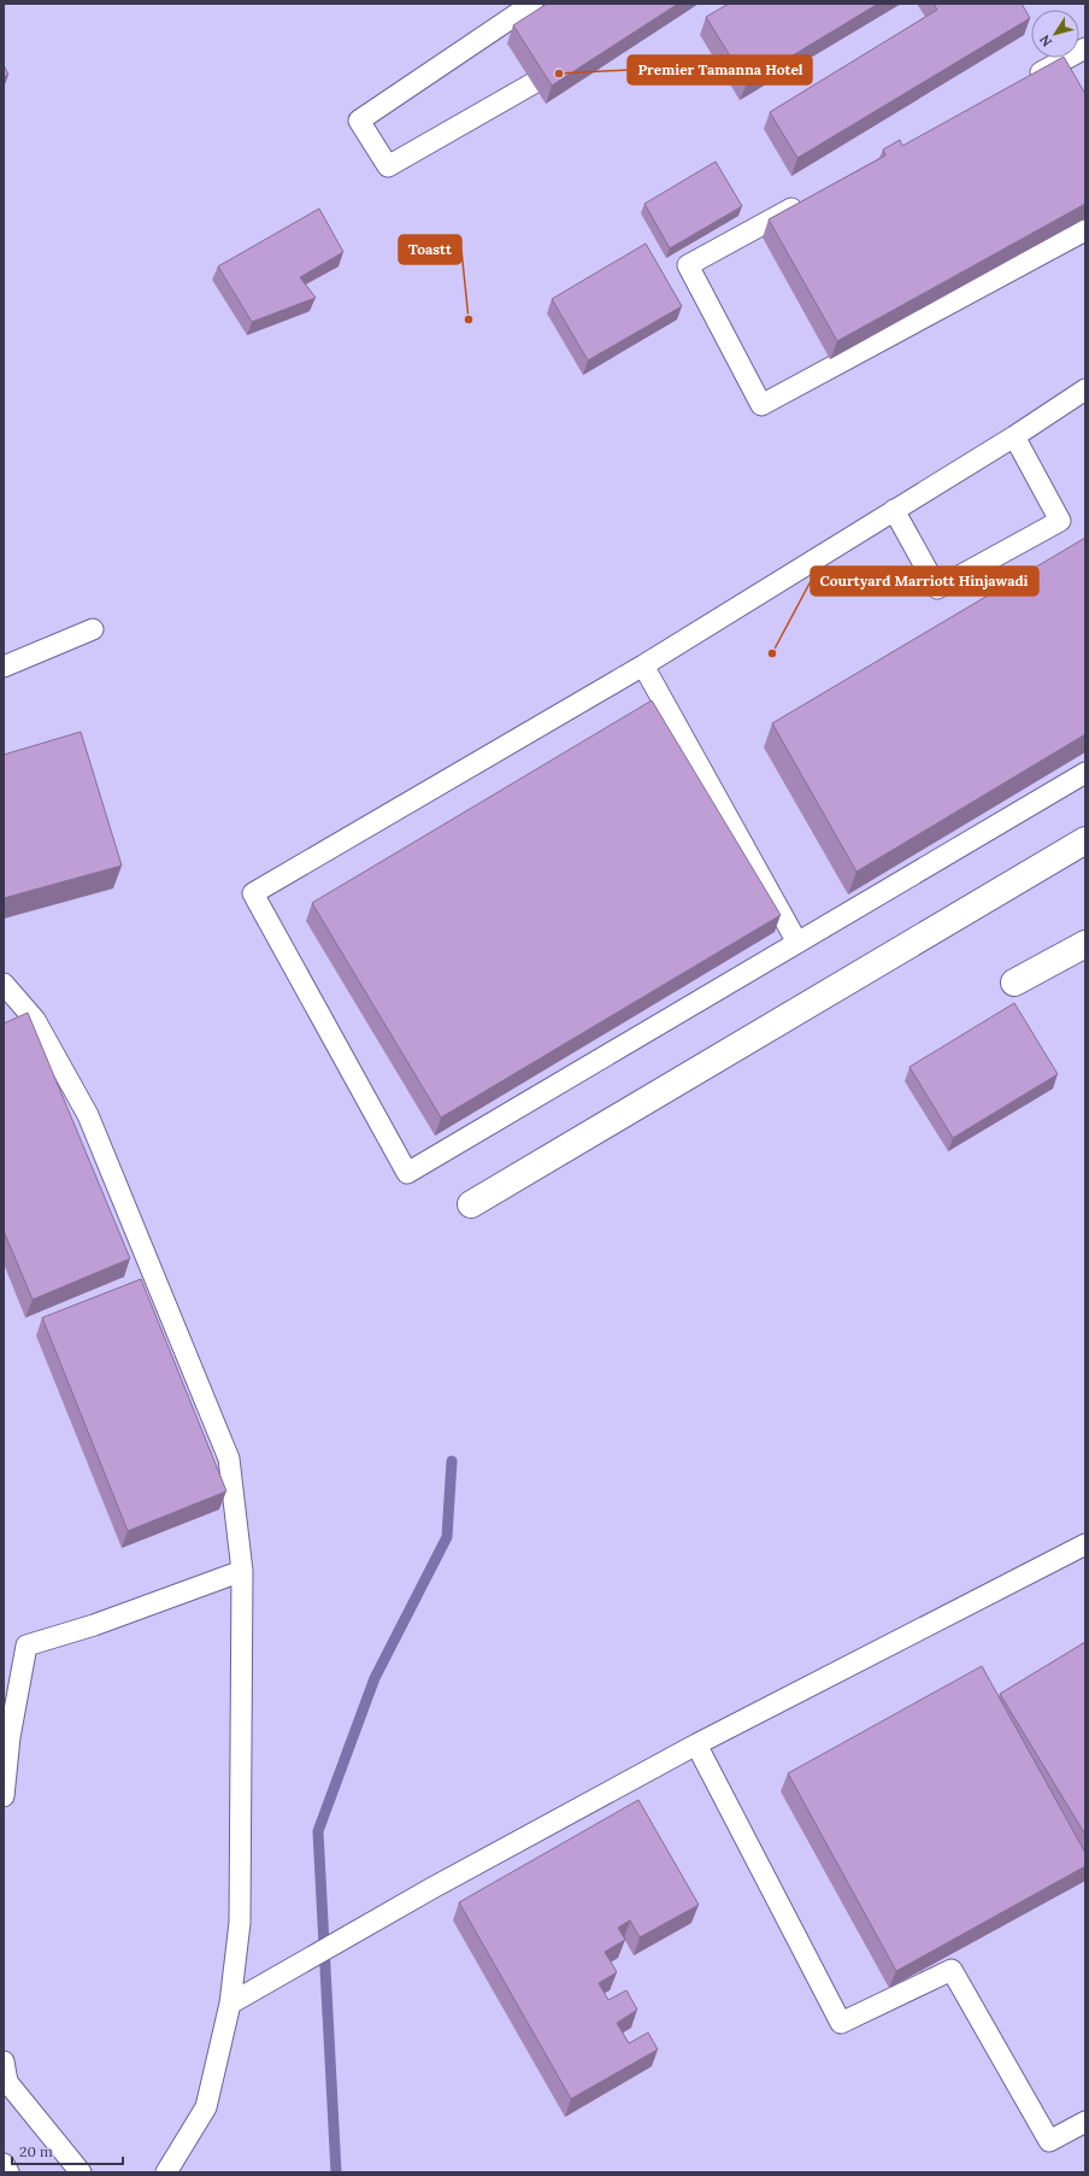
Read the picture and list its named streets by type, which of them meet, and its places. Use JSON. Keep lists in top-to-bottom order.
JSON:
{
  "places": ["Premier Tamanna Hotel", "Toastt", "Courtyard Marriott Hinjawadi"],
  "scale_bar": "20 m",
  "north": "bottom left"
}
